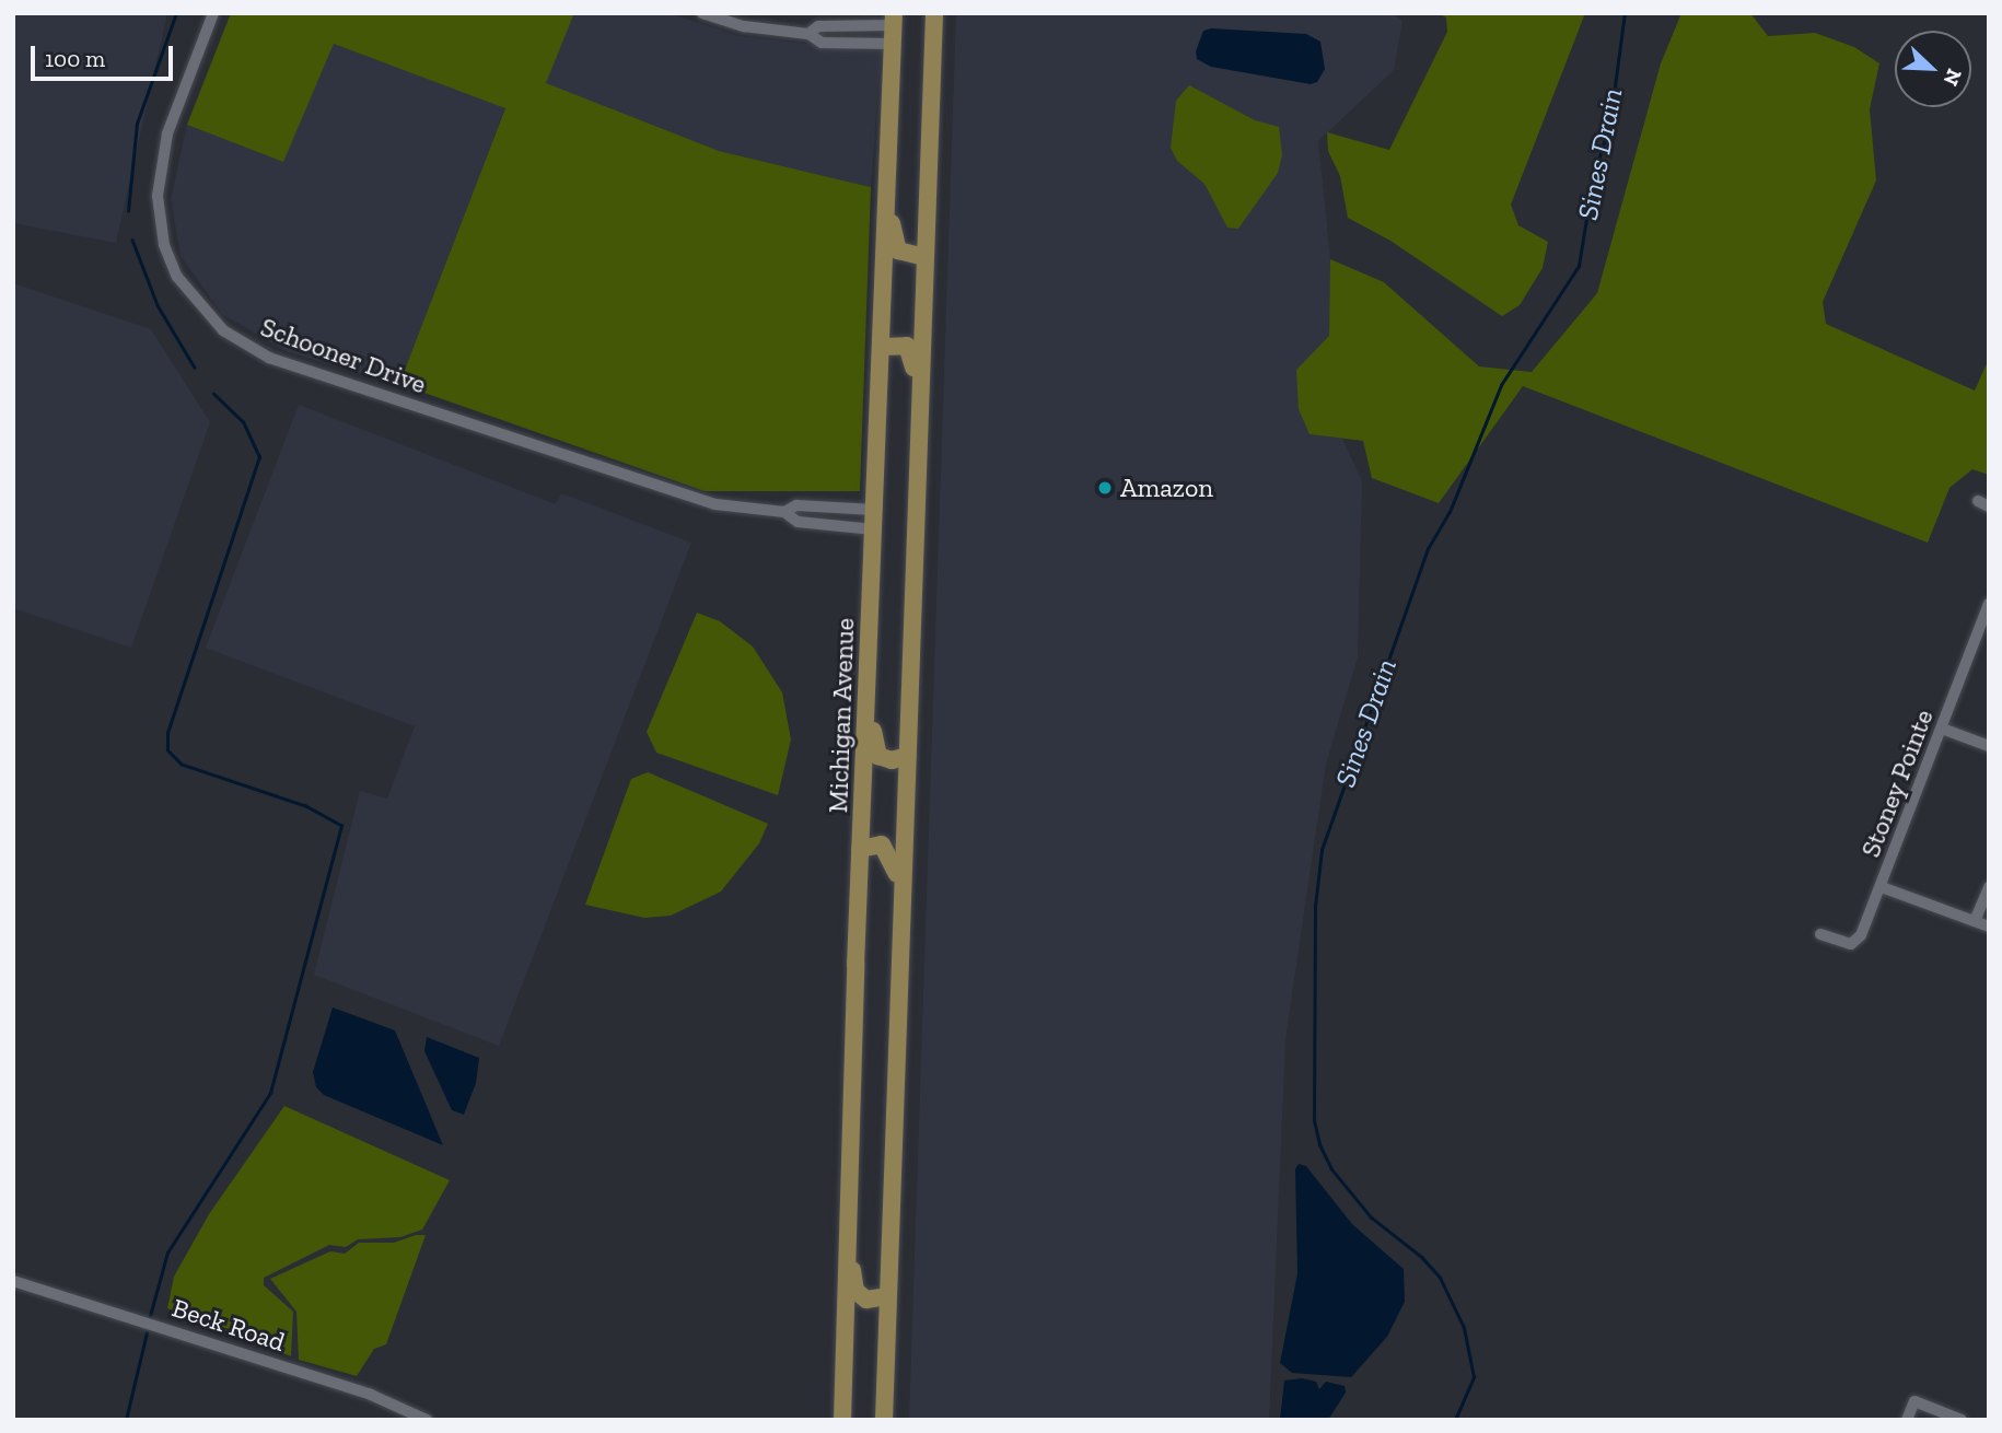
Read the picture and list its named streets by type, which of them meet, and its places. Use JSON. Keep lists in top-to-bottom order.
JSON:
{
  "streets": {
    "main road": ["Michigan Avenue"],
    "street": ["Schooner Drive", "Stoney Pointe", "Beck Road"]
  },
  "crossings": [
    ["Schooner Drive", "Michigan Avenue"]
  ],
  "water": ["Sines Drain"],
  "places": ["Amazon"],
  "scale_bar": "100 m",
  "north": "bottom right"
}
